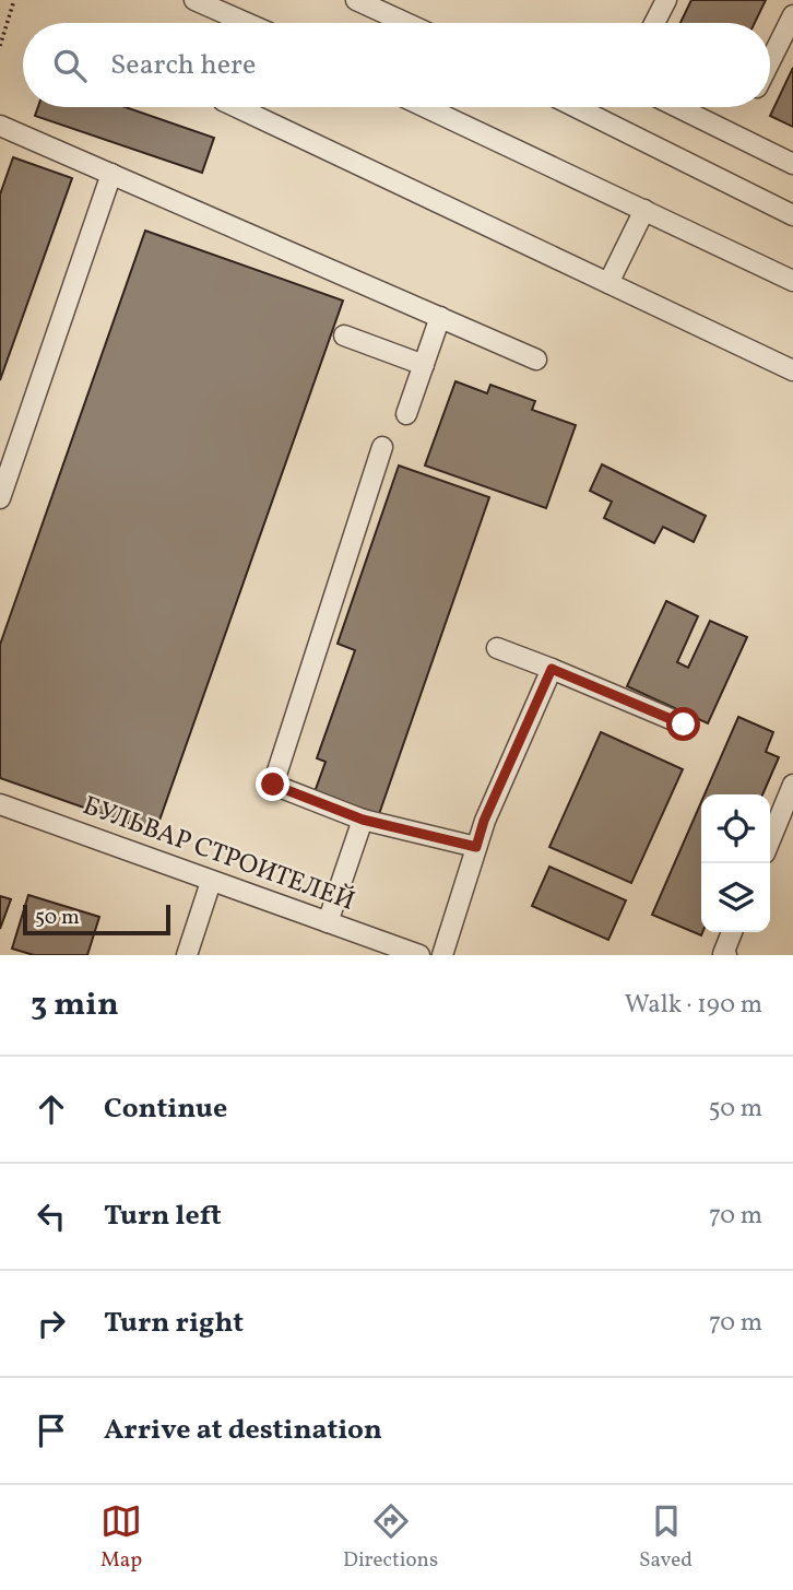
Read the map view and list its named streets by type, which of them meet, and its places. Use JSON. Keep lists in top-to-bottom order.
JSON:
{
  "streets": {
    "street": ["БУЛЬВАР СТРОИТЕЛЕЙ"]
  },
  "scale_bar": "50 m",
  "page": {
    "search": "Search here",
    "scale": "50 m",
    "heading": ["3 min", "Walk · 190 m"],
    "list": [
      ["Continue", "50 m"],
      ["Turn left", "70 m"],
      ["Turn right", "70 m"],
      "Arrive at destination"
    ],
    "nav": ["Map", "Directions", "Saved"]
  }
}
